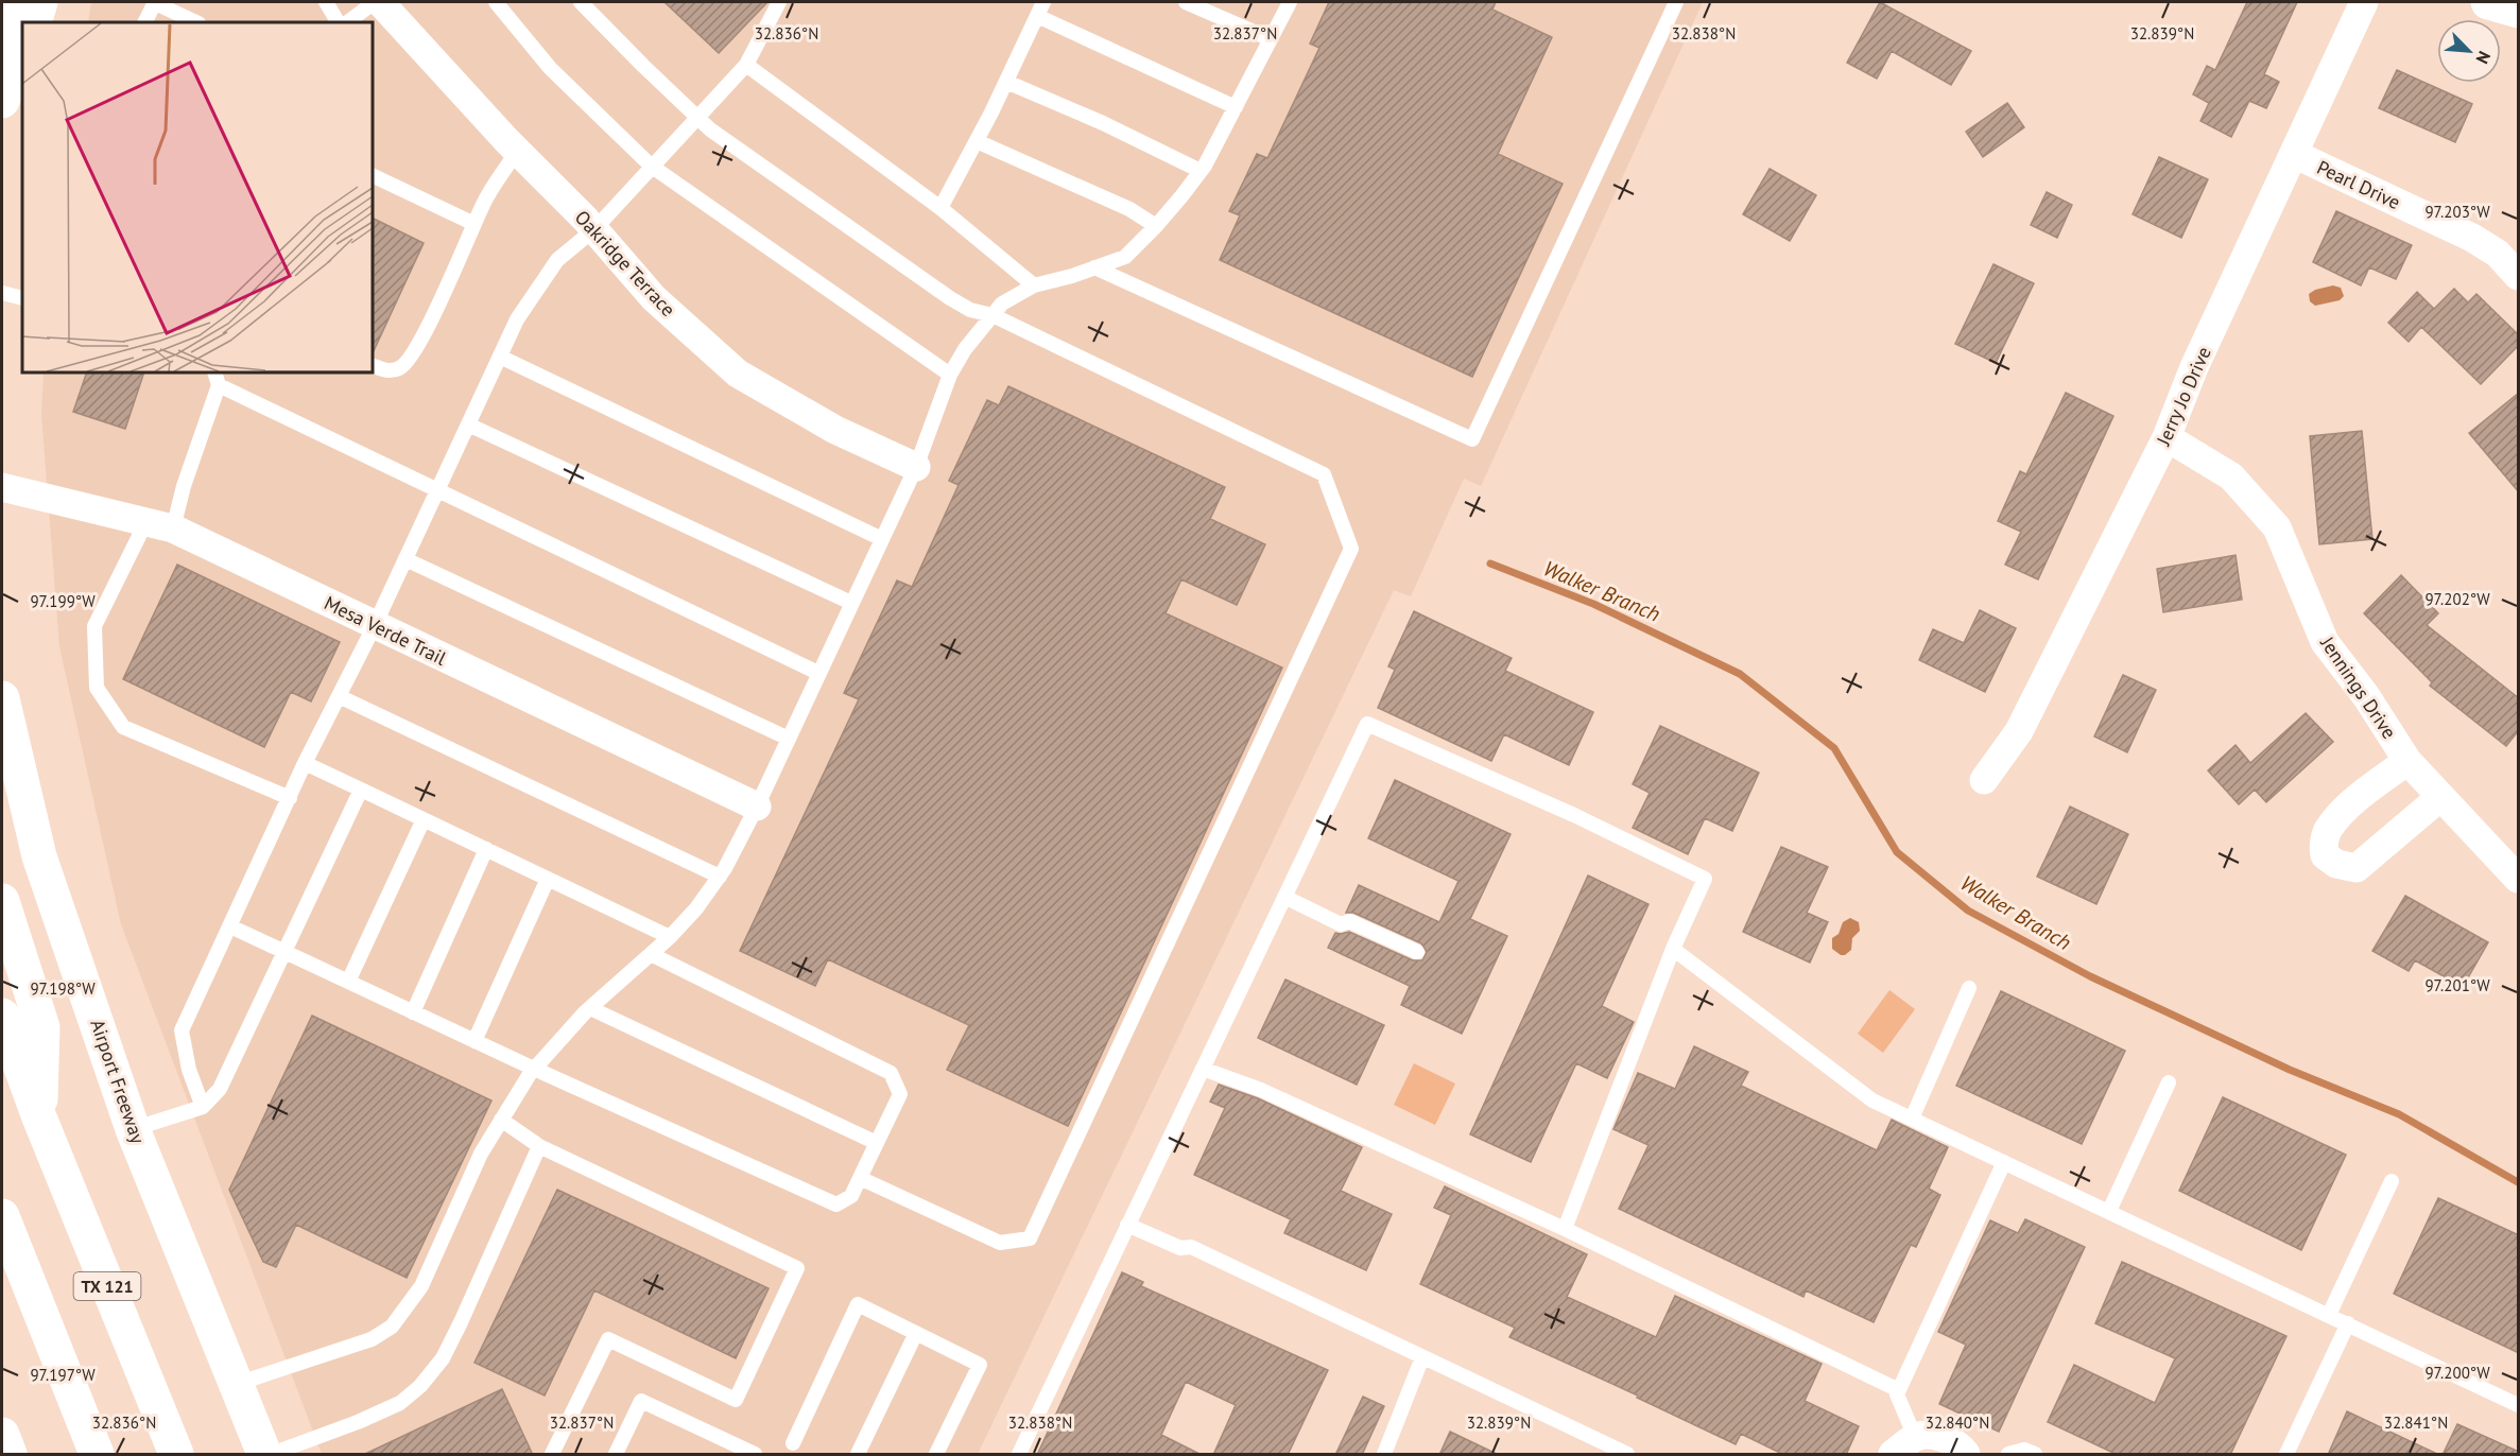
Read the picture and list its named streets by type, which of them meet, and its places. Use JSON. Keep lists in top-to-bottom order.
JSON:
{
  "streets": {
    "main road": ["Airport Freeway", "TX 121"],
    "street": [
      "Pearl Drive",
      "Oakridge Terrace",
      "Jerry Jo Drive",
      "Mesa Verde Trail",
      "Jennings Drive"
    ]
  },
  "crossings": [
    ["Pearl Drive", "Jerry Jo Drive"],
    ["Jerry Jo Drive", "Jennings Drive"]
  ],
  "water": ["Walker Branch"],
  "north": "bottom right",
  "coordinates": [
    "32.836°N",
    "32.837°N",
    "32.838°N",
    "32.839°N",
    "97.203°W",
    "97.202°W",
    "97.199°W",
    "97.201°W",
    "97.198°W",
    "97.200°W",
    "97.197°W",
    "32.840°N",
    "32.841°N"
  ]
}
